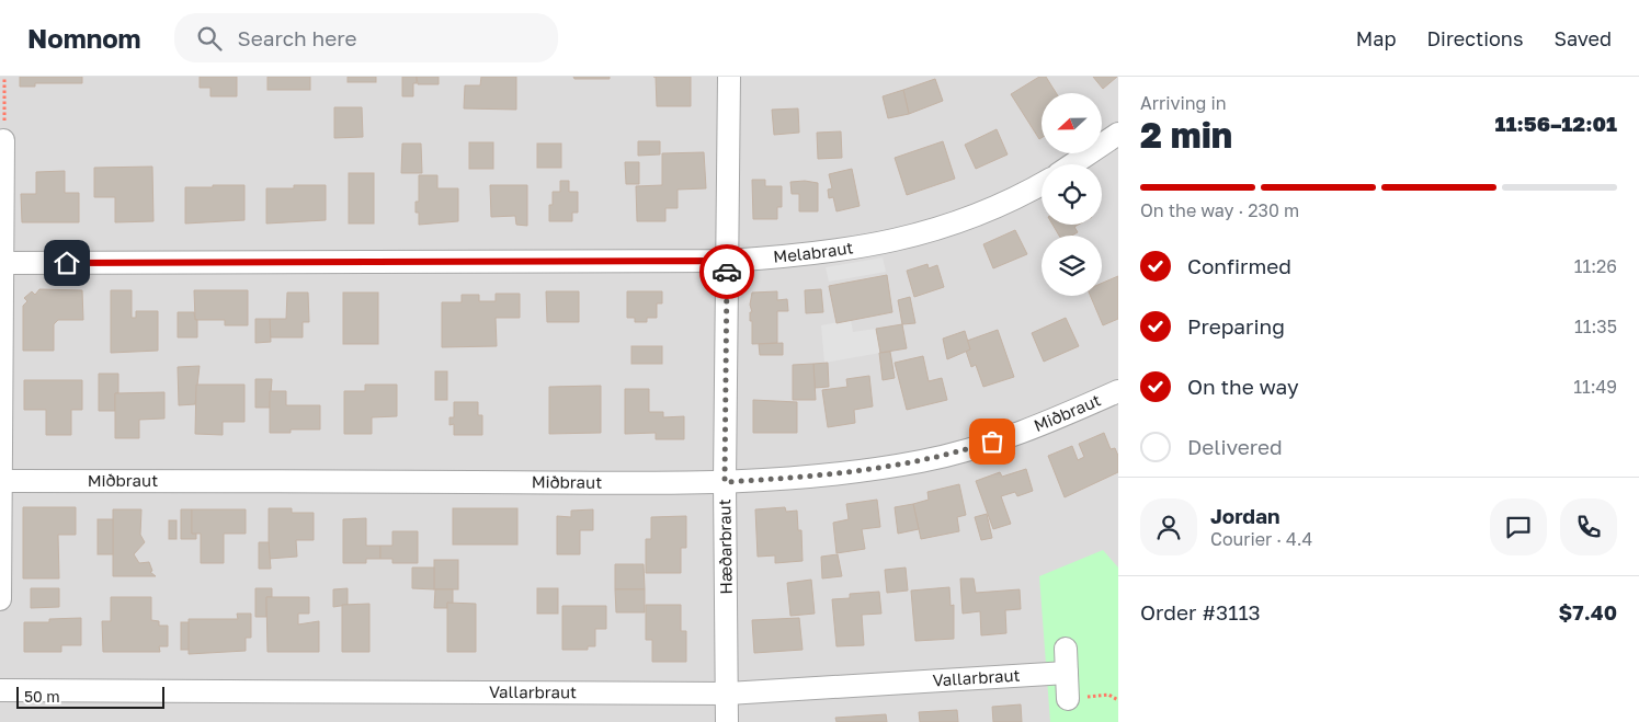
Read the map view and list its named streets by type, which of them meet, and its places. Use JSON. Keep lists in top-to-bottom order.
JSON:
{
  "streets": {
    "street": [
      "Melabraut",
      "Miðbraut",
      "Hæðarbraut",
      "Vallarbraut"
    ]
  },
  "crossings": [
    ["Melabraut", "Hæðarbraut"],
    ["Miðbraut", "Hæðarbraut"],
    ["Hæðarbraut", "Vallarbraut"]
  ],
  "scale_bar": "50 m",
  "north": "left",
  "page": {
    "header": "Nomnom",
    "search": "Search here",
    "nav": ["Map", "Directions", "Saved"],
    "heading": ["2 min", "Arriving in", "11:56–12:01"],
    "panel": [
      "Jordan",
      "Courier · 4.4",
      "Order #3113",
      "$7.40"
    ],
    "bar": "On the way · 230 m",
    "list": [
      ["Confirmed", "11:26"],
      ["Preparing", "11:35"],
      ["On the way", "11:49"],
      "Delivered"
    ],
    "scale": "50 m"
  }
}
